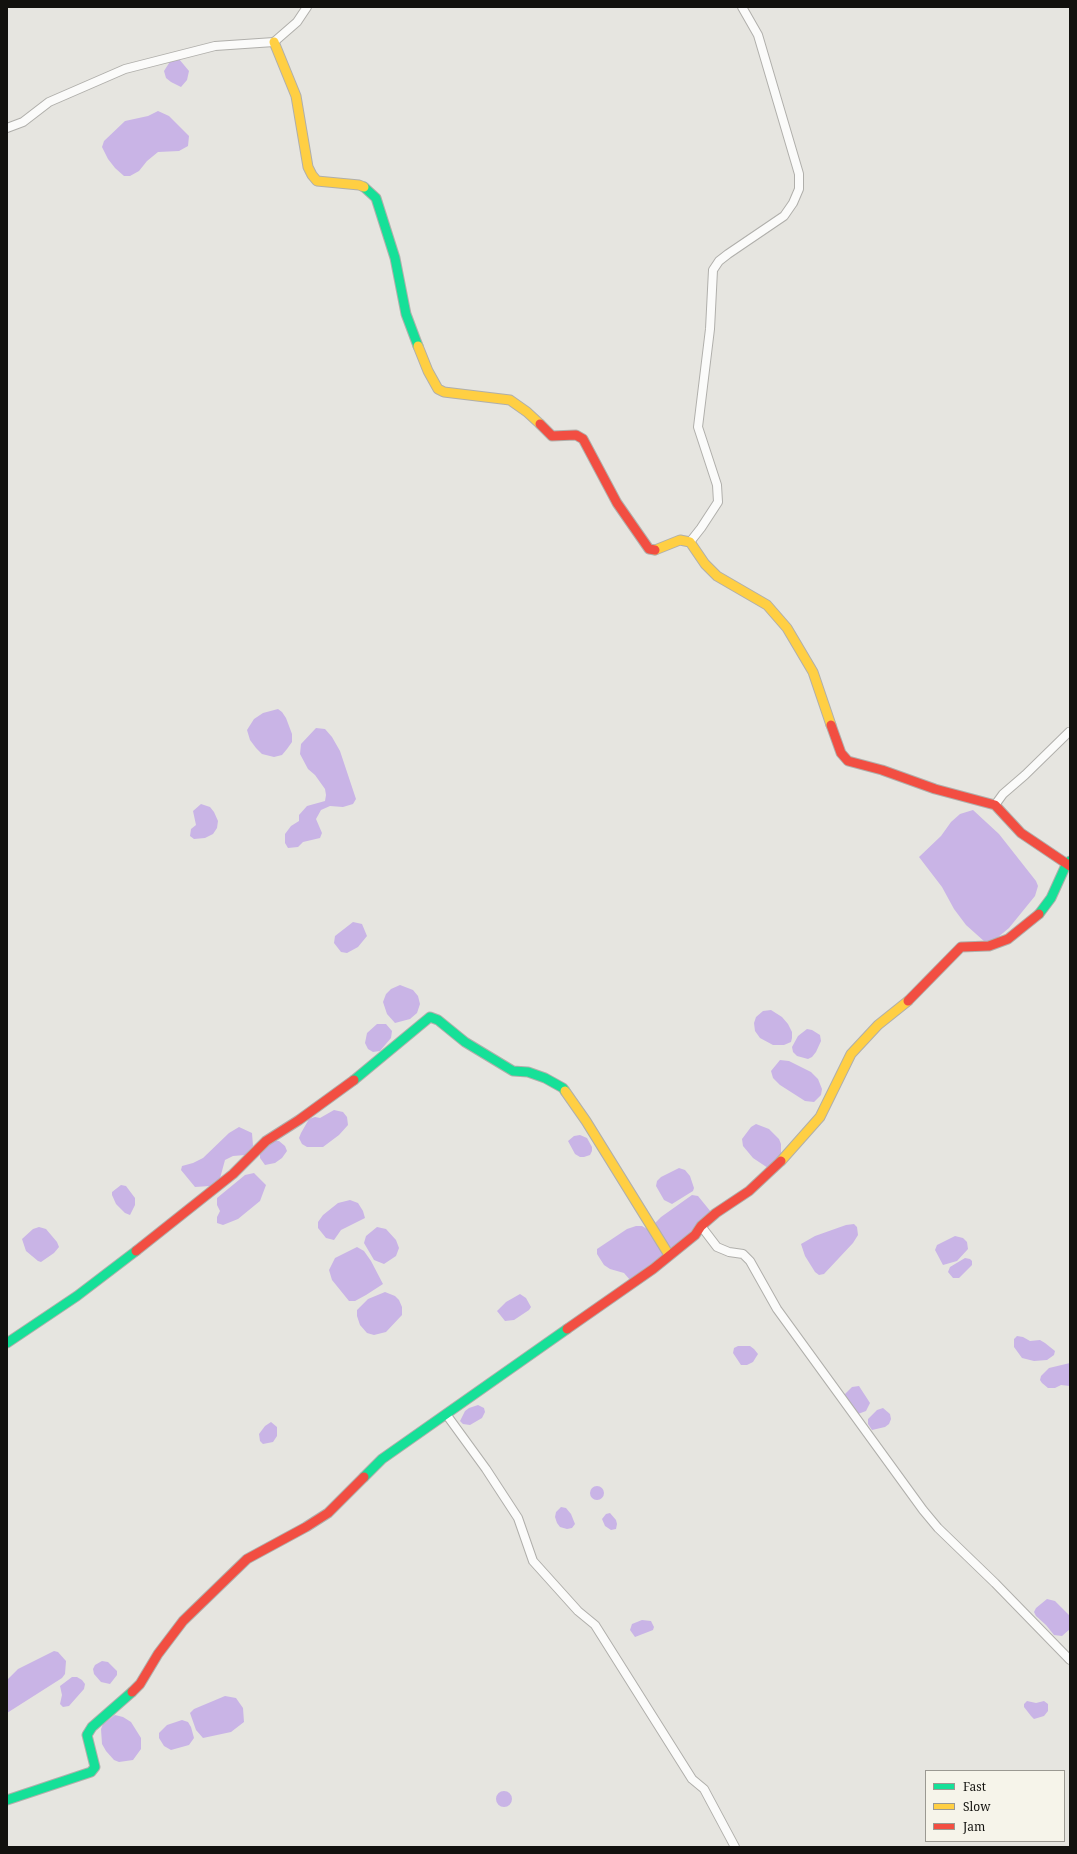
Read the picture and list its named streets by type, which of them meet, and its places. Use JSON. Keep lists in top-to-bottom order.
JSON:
{
  "legend": ["Fast", "Slow", "Jam"]
}
